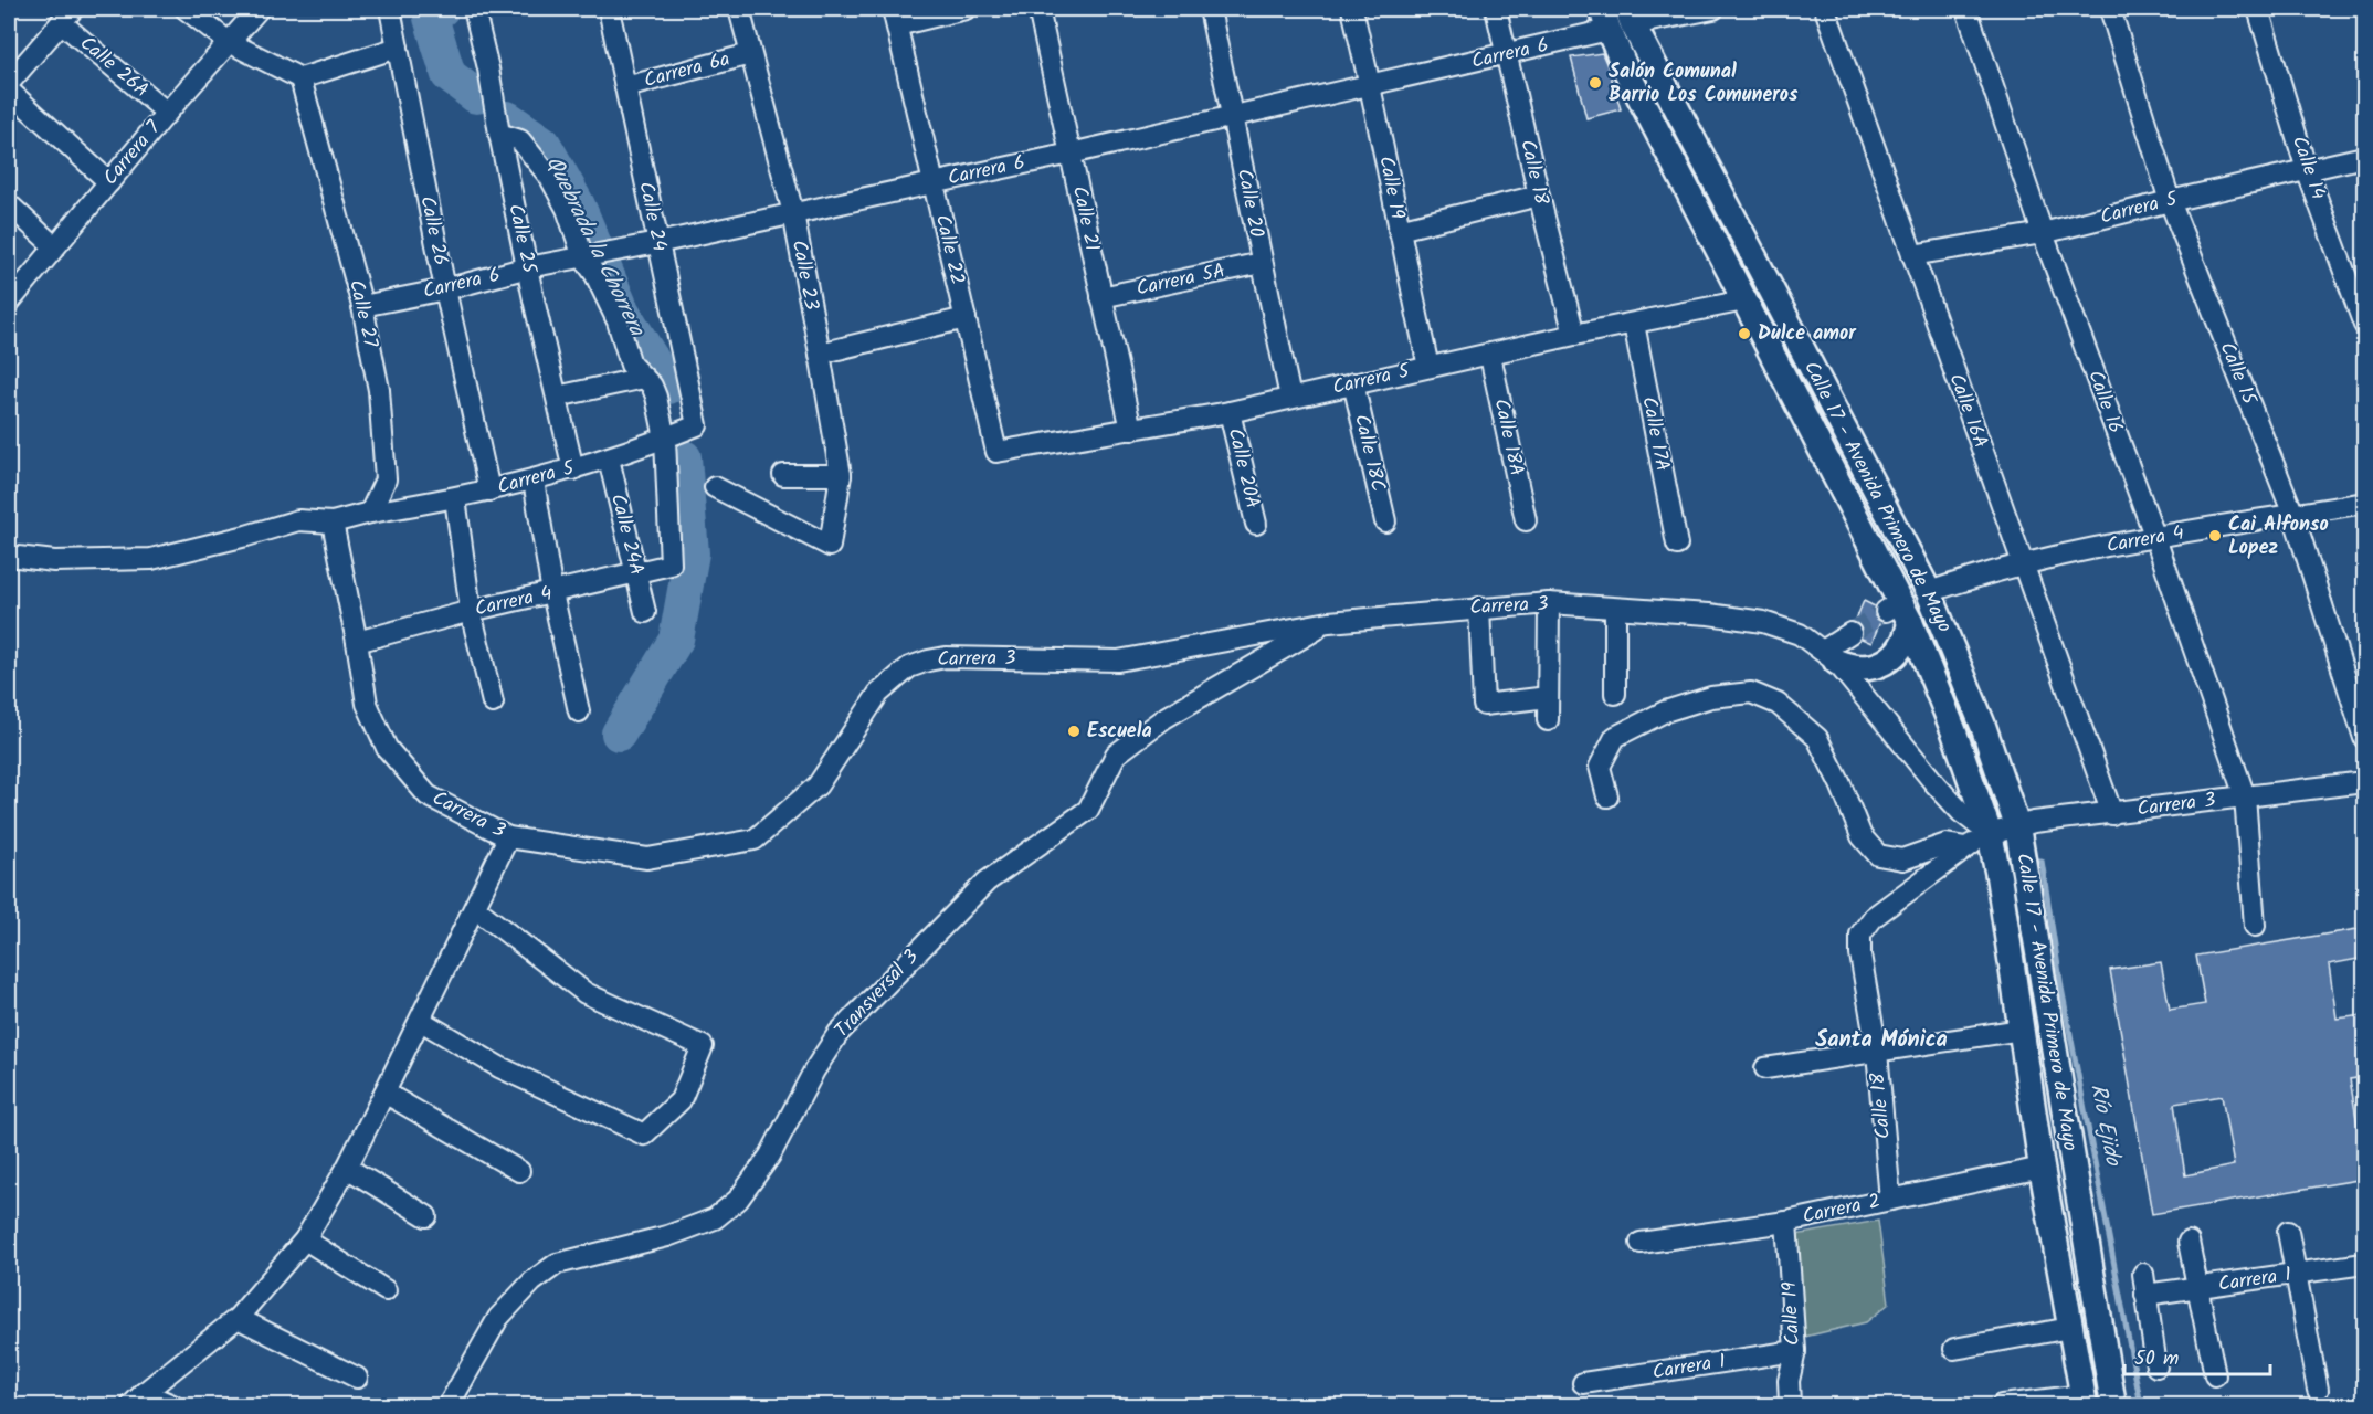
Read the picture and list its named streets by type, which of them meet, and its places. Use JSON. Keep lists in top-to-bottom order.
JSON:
{
  "streets": {
    "main road": ["Calle 17 - Avenida Primero de Mayo"],
    "street": [
      "Carrera 6",
      "Calle 26A",
      "Carrera 6a",
      "Carrera 7",
      "Calle 14",
      "Calle 18",
      "Calle 19",
      "Calle 20",
      "Carrera 5",
      "Calle 24",
      "Calle 21",
      "Calle 26",
      "Calle 25",
      "Calle 22",
      "Calle 23",
      "Carrera 5A",
      "Calle 27",
      "Calle 15",
      "Calle 16",
      "Calle 16A",
      "Calle 17A",
      "Calle 18A",
      "Calle 18C",
      "Calle 20A",
      "Calle 24A",
      "Carrera 4",
      "Carrera 3",
      "Transversal 3",
      "Carrera 2",
      "Carrera 1"
    ]
  },
  "crossings": [
    ["Carrera 6", "Calle 18"],
    ["Carrera 6", "Calle 19"],
    ["Carrera 6", "Calle 20"],
    ["Carrera 6", "Calle 24"],
    ["Carrera 6", "Calle 21"],
    ["Carrera 6", "Calle 26"],
    ["Carrera 6", "Calle 25"],
    ["Carrera 6", "Calle 22"],
    ["Carrera 6", "Calle 23"],
    ["Carrera 6", "Calle 27"],
    ["Carrera 6", "Calle 17 - Avenida Primero de Mayo"],
    ["Calle 26A", "Carrera 7"],
    ["Carrera 6a", "Calle 24"],
    ["Carrera 6a", "Calle 23"],
    ["Calle 14", "Carrera 5"],
    ["Calle 18", "Carrera 5"],
    ["Calle 18", "Carrera 3"],
    ["Calle 18", "Carrera 2"],
    ["Calle 19", "Carrera 5"],
    ["Calle 19", "Carrera 2"],
    ["Calle 19", "Carrera 1"],
    ["Calle 20", "Carrera 5"],
    ["Calle 20", "Carrera 5A"],
    ["Carrera 5", "Calle 24"],
    ["Carrera 5", "Calle 21"],
    ["Carrera 5", "Calle 26"],
    ["Carrera 5", "Calle 25"],
    ["Carrera 5", "Calle 22"],
    ["Carrera 5", "Calle 27"],
    ["Carrera 5", "Calle 15"],
    ["Carrera 5", "Calle 16"],
    ["Carrera 5", "Calle 16A"],
    ["Carrera 5", "Calle 17A"],
    ["Carrera 5", "Calle 18A"],
    ["Carrera 5", "Calle 18C"],
    ["Carrera 5", "Calle 20A"],
    ["Carrera 5", "Calle 17 - Avenida Primero de Mayo"],
    ["Carrera 5", "Calle 24A"],
    ["Carrera 5", "Carrera 4"],
    ["Calle 21", "Carrera 5A"],
    ["Calle 15", "Carrera 4"],
    ["Calle 16", "Carrera 4"],
    ["Calle 16", "Carrera 3"],
    ["Calle 16A", "Carrera 4"],
    ["Calle 16A", "Carrera 3"],
    ["Calle 17 - Avenida Primero de Mayo", "Carrera 4"],
    ["Calle 17 - Avenida Primero de Mayo", "Carrera 3"],
    ["Calle 17 - Avenida Primero de Mayo", "Carrera 2"],
    ["Calle 24A", "Carrera 4"],
    ["Carrera 4", "Carrera 3"],
    ["Carrera 3", "Transversal 3"]
  ],
  "districts": ["Santa Mónica"],
  "water": ["Quebrada la Chorrera", "Río Ejido"],
  "places": [
    "Salón Comunal Barrio Los Comuneros",
    "Dulce amor",
    "Cai Alfonso Lopez",
    "Escuela"
  ],
  "scale_bar": "50 m"
}
